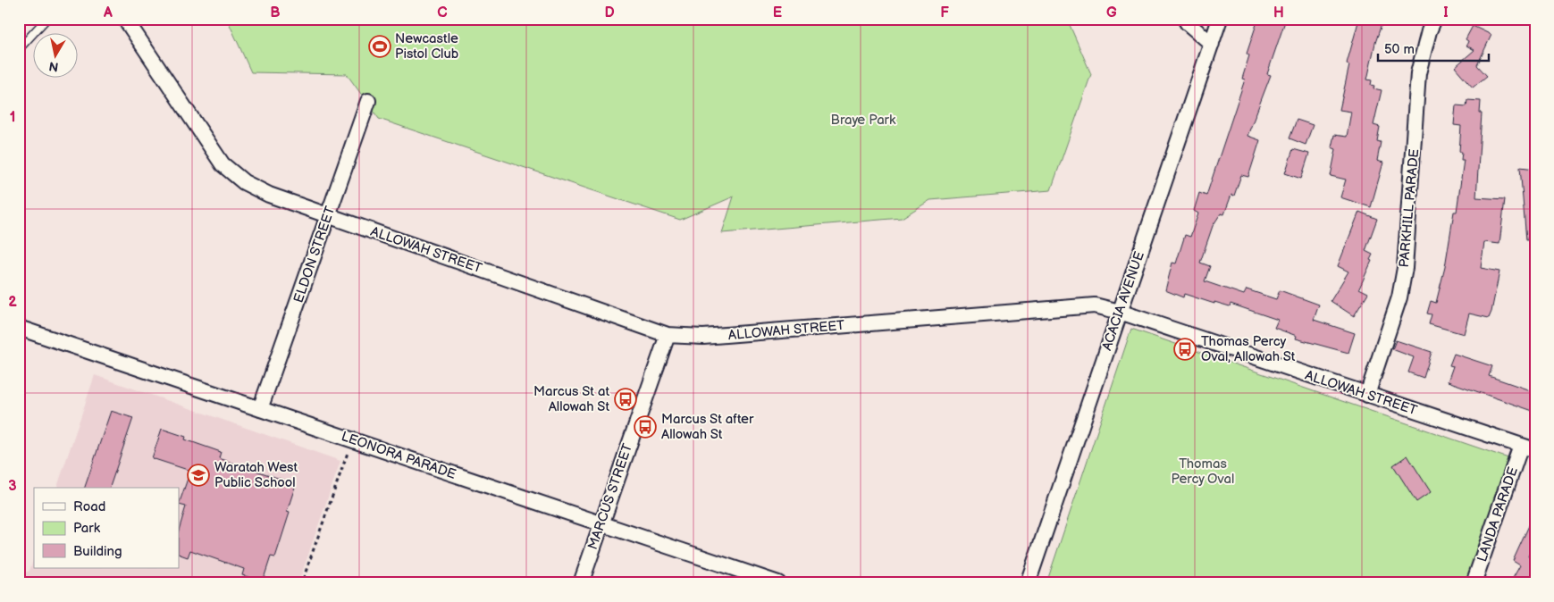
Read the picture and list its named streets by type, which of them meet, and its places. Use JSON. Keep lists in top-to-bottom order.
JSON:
{
  "streets": {
    "street": [
      "PARKHILL PARADE",
      "ALLOWAH STREET",
      "ELDON STREET",
      "ACACIA AVENUE",
      "LEONORA PARADE",
      "MARCUS STREET",
      "LANDA PARADE"
    ]
  },
  "crossings": [
    ["PARKHILL PARADE", "ALLOWAH STREET"],
    ["ALLOWAH STREET", "ELDON STREET"],
    ["ALLOWAH STREET", "ACACIA AVENUE"],
    ["ALLOWAH STREET", "MARCUS STREET"],
    ["ALLOWAH STREET", "LANDA PARADE"],
    ["ELDON STREET", "LEONORA PARADE"],
    ["LEONORA PARADE", "MARCUS STREET"]
  ],
  "parks": ["Braye Park", "Thomas Percy Oval"],
  "places": {
    "sports": ["Newcastle Pistol Club"],
    "bus stop": ["Thomas Percy Oval, Allowah St", "Marcus St at Allowah St", "Marcus St after Allowah St"],
    "school or university": ["Waratah West Public School"]
  },
  "legend": ["Road", "Park", "Building"],
  "scale_bar": "50 m",
  "north": "bottom",
  "grid": {
    "columns": [
      "A",
      "B",
      "C",
      "D",
      "E",
      "F",
      "G",
      "H",
      "I"
    ],
    "rows": ["1", "2", "3"]
  }
}
